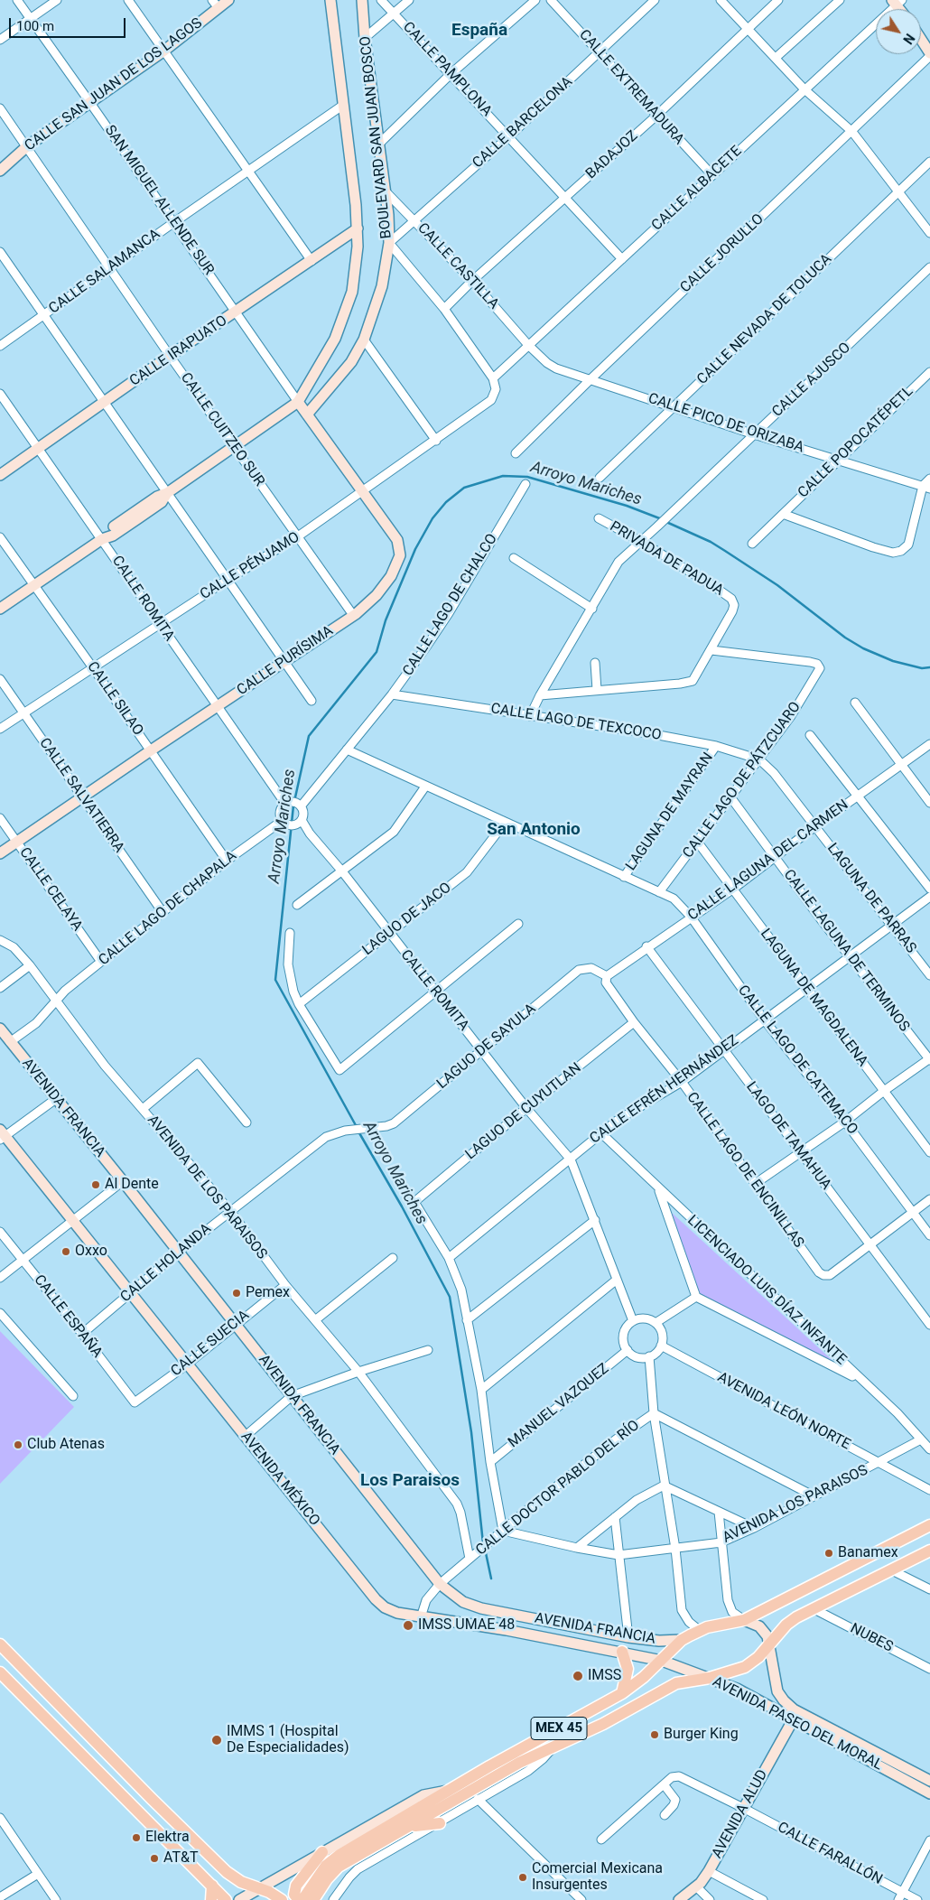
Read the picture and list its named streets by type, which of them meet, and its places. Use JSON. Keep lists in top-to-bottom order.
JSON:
{
  "streets": {
    "main road": ["MEX 45"],
    "street": [
      "CALLE PAMPLONA",
      "CALLE SAN JUAN DE LOS LAGOS",
      "CALLE EXTREMADURA",
      "CALLE BARCELONA",
      "BOULEVARD SAN JUAN BOSCO",
      "BADAJOZ",
      "CALLE ALBACETE",
      "SAN MIGUEL ALLENDE SUR",
      "CALLE JORULLO",
      "CALLE CASTILLA",
      "CALLE SALAMANCA",
      "CALLE NEVADA DE TOLUCA",
      "CALLE IRAPUATO",
      "CALLE AJUSCO",
      "CALLE PICO DE ORIZABA",
      "CALLE CUITZEO SUR",
      "CALLE POPOCATÉPETL",
      "PRIVADA DE PADUA",
      "CALLE PÉNJAMO",
      "CALLE ROMITA",
      "CALLE LAGO DE CHALCO",
      "CALLE PURÍSIMA",
      "CALLE SILAO",
      "CALLE LAGO DE TEXCOCO",
      "CALLE LAGO DE PÁTZCUARO",
      "CALLE SALVATIERRA",
      "LAGUNA DE MAYRAN",
      "CALLE LAGUNA DEL CARMEN",
      "CALLE CELAYA",
      "LAGUNA DE PARRAS",
      "CALLE LAGO DE CHAPALA",
      "LAGUO DE JACO",
      "CALLE LAGUNA DE TERMINOS",
      "LAGUNA DE MAGDALENA",
      "LAGUO DE SAYULA",
      "CALLE LAGO DE CATEMACO",
      "CALLE EFRÉN HERNÁNDEZ",
      "AVENIDA FRANCIA",
      "LAGUO DE CUYUTLAN",
      "LAGO DE TAMAHUA",
      "CALLE LAGO DE ENCINILLAS",
      "AVENIDA DE LOS PARAISOS",
      "CALLE HOLANDA",
      "LICENCIADO LUIS DÍAZ INFANTE",
      "CALLE ESPAÑA",
      "CALLE SUECIA",
      "MANUEL VAZQUEZ",
      "AVENIDA LEÓN NORTE",
      "AVENIDA MÉXICO",
      "CALLE DOCTOR PABLO DEL RÍO",
      "AVENIDA LOS PARAISOS",
      "NUBES",
      "AVENIDA PASEO DEL MORAL",
      "AVENIDA ALUD",
      "CALLE FARALLÓN"
    ]
  },
  "crossings": [
    ["CALLE PAMPLONA", "CALLE BARCELONA"],
    ["CALLE PAMPLONA", "BADAJOZ"],
    ["CALLE PAMPLONA", "CALLE ALBACETE"],
    ["CALLE SAN JUAN DE LOS LAGOS", "SAN MIGUEL ALLENDE SUR"],
    ["CALLE SAN JUAN DE LOS LAGOS", "CALLE CUITZEO SUR"],
    ["CALLE EXTREMADURA", "CALLE BARCELONA"],
    ["CALLE EXTREMADURA", "BADAJOZ"],
    ["CALLE EXTREMADURA", "CALLE ALBACETE"],
    ["CALLE BARCELONA", "BOULEVARD SAN JUAN BOSCO"],
    ["CALLE BARCELONA", "CALLE CASTILLA"],
    ["BOULEVARD SAN JUAN BOSCO", "SAN MIGUEL ALLENDE SUR"],
    ["BOULEVARD SAN JUAN BOSCO", "CALLE CASTILLA"],
    ["BOULEVARD SAN JUAN BOSCO", "CALLE SALAMANCA"],
    ["BOULEVARD SAN JUAN BOSCO", "CALLE IRAPUATO"],
    ["BOULEVARD SAN JUAN BOSCO", "CALLE PURÍSIMA"],
    ["BADAJOZ", "CALLE CASTILLA"],
    ["CALLE ALBACETE", "CALLE CASTILLA"],
    ["CALLE ALBACETE", "CALLE PICO DE ORIZABA"],
    ["CALLE ALBACETE", "CALLE PÉNJAMO"],
    ["SAN MIGUEL ALLENDE SUR", "CALLE SALAMANCA"],
    ["SAN MIGUEL ALLENDE SUR", "CALLE IRAPUATO"],
    ["SAN MIGUEL ALLENDE SUR", "CALLE PURÍSIMA"],
    ["CALLE JORULLO", "CALLE PICO DE ORIZABA"],
    ["CALLE CASTILLA", "CALLE PICO DE ORIZABA"],
    ["CALLE SALAMANCA", "CALLE CUITZEO SUR"],
    ["CALLE NEVADA DE TOLUCA", "CALLE PICO DE ORIZABA"],
    ["CALLE IRAPUATO", "CALLE CUITZEO SUR"],
    ["CALLE IRAPUATO", "CALLE ROMITA"],
    ["CALLE AJUSCO", "CALLE PICO DE ORIZABA"],
    ["CALLE AJUSCO", "PRIVADA DE PADUA"],
    ["CALLE AJUSCO", "CALLE LAGO DE TEXCOCO"],
    ["CALLE PICO DE ORIZABA", "CALLE POPOCATÉPETL"],
    ["CALLE CUITZEO SUR", "CALLE PÉNJAMO"],
    ["CALLE CUITZEO SUR", "CALLE PURÍSIMA"],
    ["PRIVADA DE PADUA", "CALLE LAGO DE PÁTZCUARO"],
    ["CALLE PÉNJAMO", "CALLE ROMITA"],
    ["CALLE PÉNJAMO", "CALLE PURÍSIMA"],
    ["CALLE PÉNJAMO", "CALLE SILAO"],
    ["CALLE PÉNJAMO", "CALLE SALVATIERRA"],
    ["CALLE ROMITA", "CALLE LAGO DE CHALCO"],
    ["CALLE ROMITA", "CALLE PURÍSIMA"],
    ["CALLE ROMITA", "CALLE LAGO DE CHAPALA"],
    ["CALLE ROMITA", "LAGUO DE JACO"],
    ["CALLE ROMITA", "LAGUO DE SAYULA"],
    ["CALLE ROMITA", "CALLE EFRÉN HERNÁNDEZ"],
    ["CALLE ROMITA", "LAGUO DE CUYUTLAN"],
    ["CALLE ROMITA", "MANUEL VAZQUEZ"],
    ["CALLE ROMITA", "AVENIDA LEÓN NORTE"],
    ["CALLE LAGO DE CHALCO", "CALLE LAGO DE TEXCOCO"],
    ["CALLE LAGO DE CHALCO", "CALLE LAGO DE CHAPALA"],
    ["CALLE LAGO DE CHALCO", "CALLE LAGO DE CATEMACO"],
    ["CALLE PURÍSIMA", "CALLE SILAO"],
    ["CALLE PURÍSIMA", "CALLE SALVATIERRA"],
    ["CALLE PURÍSIMA", "CALLE CELAYA"],
    ["CALLE SILAO", "CALLE LAGO DE CHAPALA"],
    ["CALLE LAGO DE TEXCOCO", "CALLE LAGO DE PÁTZCUARO"],
    ["CALLE LAGO DE TEXCOCO", "LAGUNA DE MAYRAN"],
    ["CALLE LAGO DE TEXCOCO", "LAGUNA DE PARRAS"],
    ["CALLE LAGO DE PÁTZCUARO", "LAGUNA DE PARRAS"],
    ["CALLE LAGO DE PÁTZCUARO", "CALLE LAGUNA DE TERMINOS"],
    ["CALLE LAGO DE PÁTZCUARO", "LAGUNA DE MAGDALENA"],
    ["CALLE LAGO DE PÁTZCUARO", "CALLE LAGO DE CATEMACO"],
    ["CALLE SALVATIERRA", "CALLE LAGO DE CHAPALA"],
    ["LAGUNA DE MAYRAN", "CALLE LAGO DE CATEMACO"],
    ["CALLE LAGUNA DEL CARMEN", "LAGUNA DE PARRAS"],
    ["CALLE LAGUNA DEL CARMEN", "CALLE LAGUNA DE TERMINOS"],
    ["CALLE LAGUNA DEL CARMEN", "LAGUNA DE MAGDALENA"],
    ["CALLE LAGUNA DEL CARMEN", "LAGUO DE SAYULA"],
    ["CALLE LAGUNA DEL CARMEN", "CALLE LAGO DE CATEMACO"],
    ["CALLE LAGUNA DEL CARMEN", "LAGO DE TAMAHUA"],
    ["CALLE LAGUNA DEL CARMEN", "CALLE LAGO DE ENCINILLAS"],
    ["CALLE CELAYA", "CALLE LAGO DE CHAPALA"],
    ["LAGUNA DE PARRAS", "CALLE EFRÉN HERNÁNDEZ"],
    ["CALLE LAGO DE CHAPALA", "AVENIDA DE LOS PARAISOS"],
    ["LAGUO DE JACO", "CALLE LAGO DE CATEMACO"],
    ["CALLE LAGUNA DE TERMINOS", "CALLE EFRÉN HERNÁNDEZ"],
    ["LAGUNA DE MAGDALENA", "CALLE EFRÉN HERNÁNDEZ"],
    ["LAGUO DE SAYULA", "CALLE LAGO DE ENCINILLAS"],
    ["LAGUO DE SAYULA", "CALLE HOLANDA"],
    ["CALLE LAGO DE CATEMACO", "CALLE EFRÉN HERNÁNDEZ"],
    ["CALLE EFRÉN HERNÁNDEZ", "LAGUO DE CUYUTLAN"],
    ["CALLE EFRÉN HERNÁNDEZ", "LAGO DE TAMAHUA"],
    ["CALLE EFRÉN HERNÁNDEZ", "CALLE LAGO DE ENCINILLAS"],
    ["CALLE EFRÉN HERNÁNDEZ", "LICENCIADO LUIS DÍAZ INFANTE"],
    ["AVENIDA FRANCIA", "CALLE HOLANDA"],
    ["AVENIDA FRANCIA", "CALLE SUECIA"],
    ["AVENIDA FRANCIA", "CALLE DOCTOR PABLO DEL RÍO"],
    ["AVENIDA FRANCIA", "MEX 45"],
    ["LAGUO DE CUYUTLAN", "CALLE LAGO DE ENCINILLAS"],
    ["LAGO DE TAMAHUA", "CALLE LAGO DE ENCINILLAS"],
    ["AVENIDA DE LOS PARAISOS", "CALLE HOLANDA"],
    ["AVENIDA DE LOS PARAISOS", "CALLE SUECIA"],
    ["AVENIDA DE LOS PARAISOS", "CALLE DOCTOR PABLO DEL RÍO"],
    ["CALLE HOLANDA", "CALLE ESPAÑA"],
    ["CALLE HOLANDA", "AVENIDA MÉXICO"],
    ["LICENCIADO LUIS DÍAZ INFANTE", "AVENIDA LOS PARAISOS"],
    ["CALLE ESPAÑA", "CALLE SUECIA"],
    ["CALLE SUECIA", "AVENIDA MÉXICO"],
    ["MANUEL VAZQUEZ", "AVENIDA LEÓN NORTE"],
    ["AVENIDA LEÓN NORTE", "AVENIDA LOS PARAISOS"],
    ["AVENIDA MÉXICO", "CALLE DOCTOR PABLO DEL RÍO"],
    ["AVENIDA MÉXICO", "AVENIDA PASEO DEL MORAL"],
    ["AVENIDA MÉXICO", "MEX 45"],
    ["CALLE DOCTOR PABLO DEL RÍO", "AVENIDA LOS PARAISOS"],
    ["NUBES", "MEX 45"],
    ["AVENIDA PASEO DEL MORAL", "MEX 45"],
    ["AVENIDA PASEO DEL MORAL", "AVENIDA ALUD"],
    ["AVENIDA ALUD", "CALLE FARALLÓN"]
  ],
  "districts": ["España", "San Antonio", "Los Paraisos"],
  "water": ["Arroyo Mariches"],
  "places": [
    "Al Dente",
    "Oxxo",
    "Pemex",
    "Club Atenas",
    "Banamex",
    "IMSS UMAE 48",
    "IMSS",
    "Burger King",
    "IMMS 1 (Hospital De Especialidades)",
    "Elektra",
    "AT&T",
    "Comercial Mexicana Insurgentes"
  ],
  "scale_bar": "100 m",
  "north": "bottom right"
}
